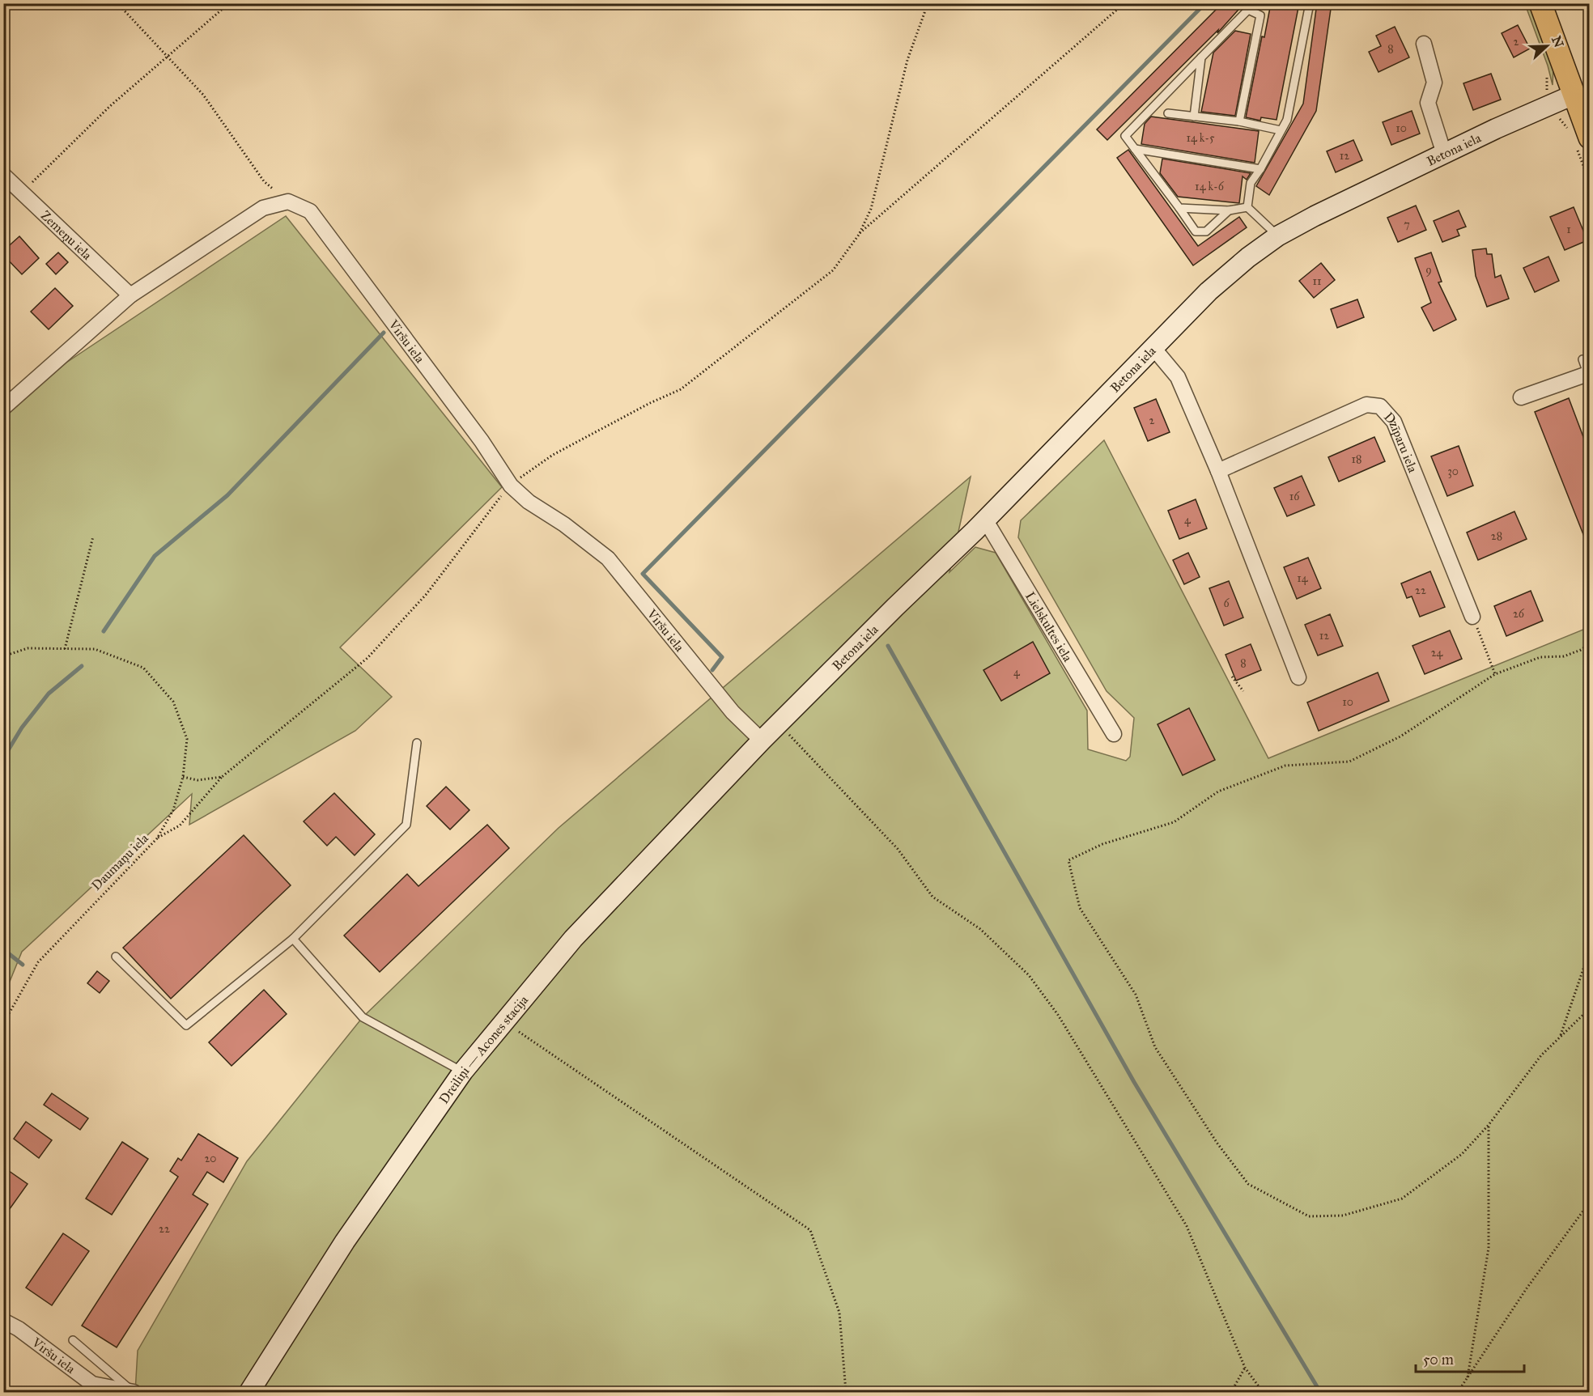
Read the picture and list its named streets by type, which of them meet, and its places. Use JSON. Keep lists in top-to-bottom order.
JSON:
{
  "streets": {
    "main road": ["Betona iela", "Dreiliņi — Acones stacija"],
    "street": [
      "Zemeņu iela",
      "Viršu iela",
      "Dzīparu iela",
      "Lielskultes iela"
    ],
    "path": ["Daumaņu iela"]
  },
  "crossings": [
    ["Betona iela", "Viršu iela"],
    ["Betona iela", "Lielskultes iela"],
    ["Betona iela", "Dreiliņi — Acones stacija"],
    ["Viršu iela", "Dreiliņi — Acones stacija"]
  ],
  "house_numbers": [
    "2",
    "8",
    "10",
    "14 k-5",
    "12",
    "14 k-6",
    "7",
    "1",
    "9",
    "11",
    "2",
    "18",
    "30",
    "16",
    "4",
    "28",
    "14",
    "22",
    "6",
    "26",
    "12",
    "24",
    "8",
    "4",
    "10",
    "20",
    "22"
  ],
  "scale_bar": "50 m",
  "north": "right"
}
